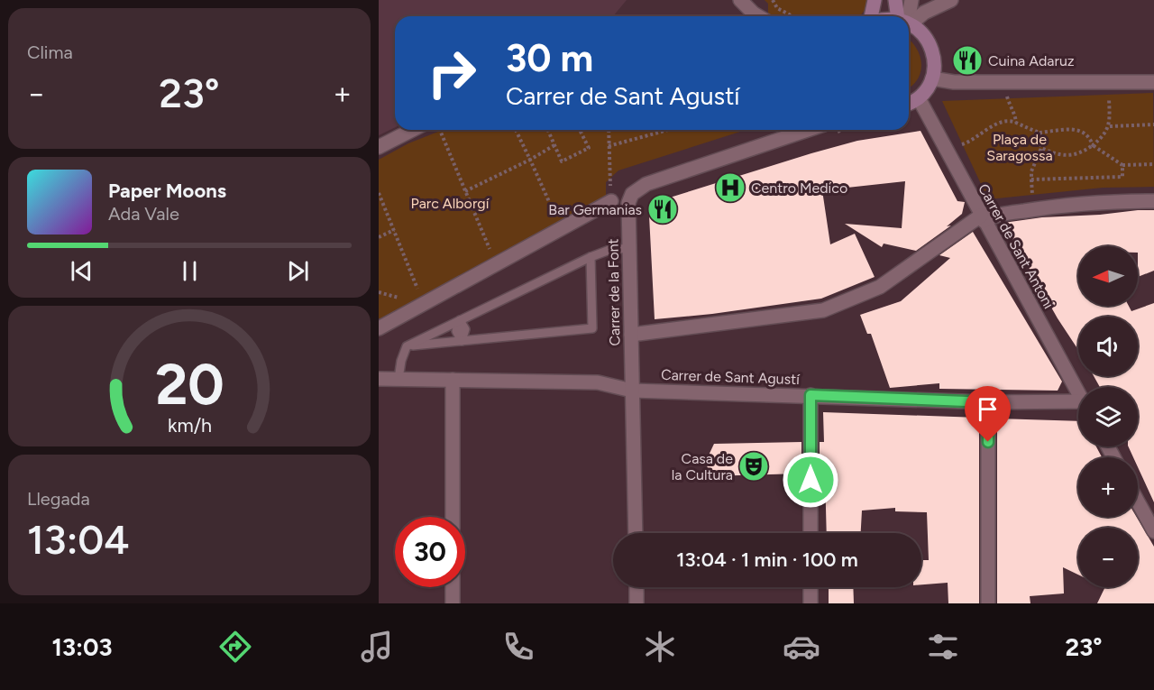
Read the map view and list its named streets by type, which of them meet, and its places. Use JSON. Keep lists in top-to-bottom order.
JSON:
{
  "streets": {
    "street": ["Carrer de Sant Antoni", "Carrer de la Font", "Carrer de Sant Agustí"]
  },
  "crossings": [
    ["Carrer de la Font", "Carrer de Sant Agustí"]
  ],
  "parks": ["Plaça de Saragossa", "Parc Alborgí"],
  "places": {
    "restaurant": ["Cuina Adaruz", "Bar Germanias"],
    "hospital": ["Centro Medico"],
    "theatre": ["Casa de la Cultura"]
  },
  "north": "left",
  "page": {
    "tile": [
      "Clima",
      ["Llegada", "13:04"]
    ],
    "turn": ["30 m", "Carrer de Sant Agustí"],
    "heat": ["−", "23°", "+"],
    "song": ["Paper Moons", "Ada Vale"],
    "map_buttons": ["+", "−"],
    "limit": "30",
    "trip": "13:04 · 1 min · 100 m",
    "tabs": ["13:03", "23°"],
    "gauge": ["20", "km/h"]
  }
}
